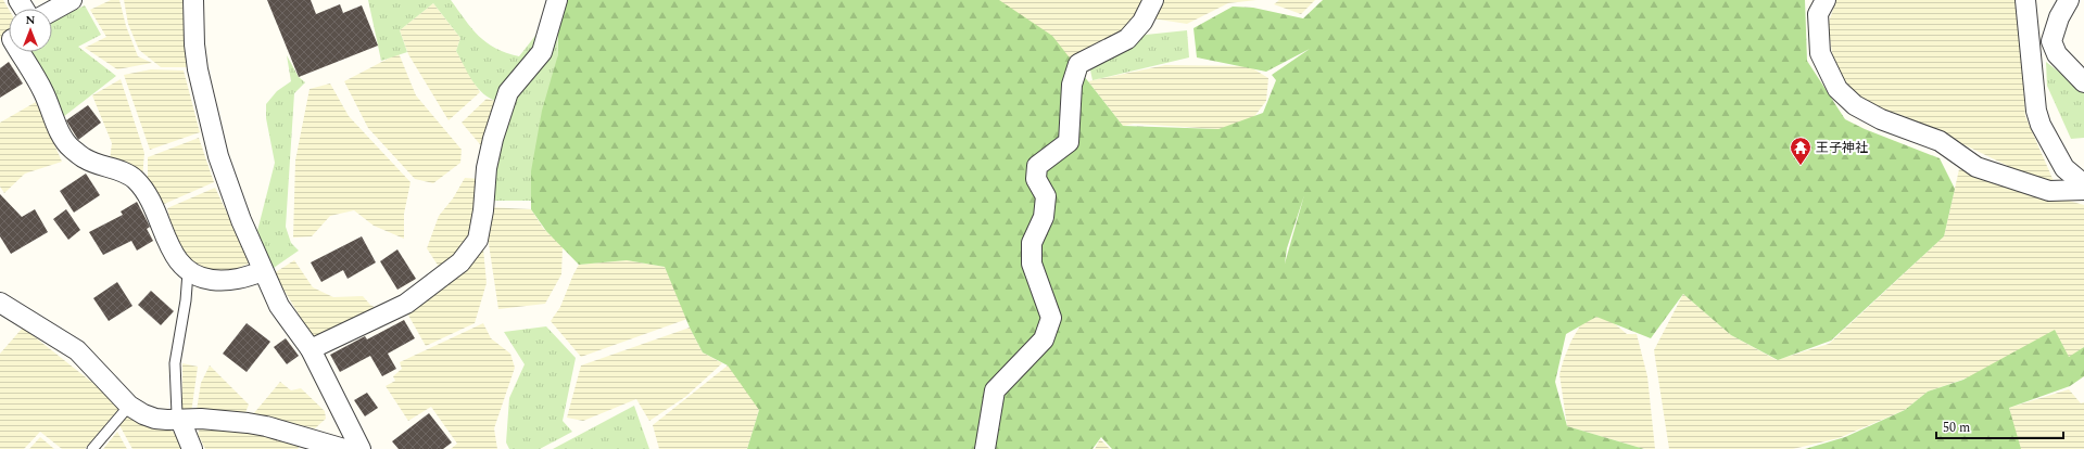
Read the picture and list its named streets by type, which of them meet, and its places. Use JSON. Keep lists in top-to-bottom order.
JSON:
{
  "places": {
    "temple": ["王子神社"]
  },
  "scale_bar": "50 m",
  "north": "top"
}
